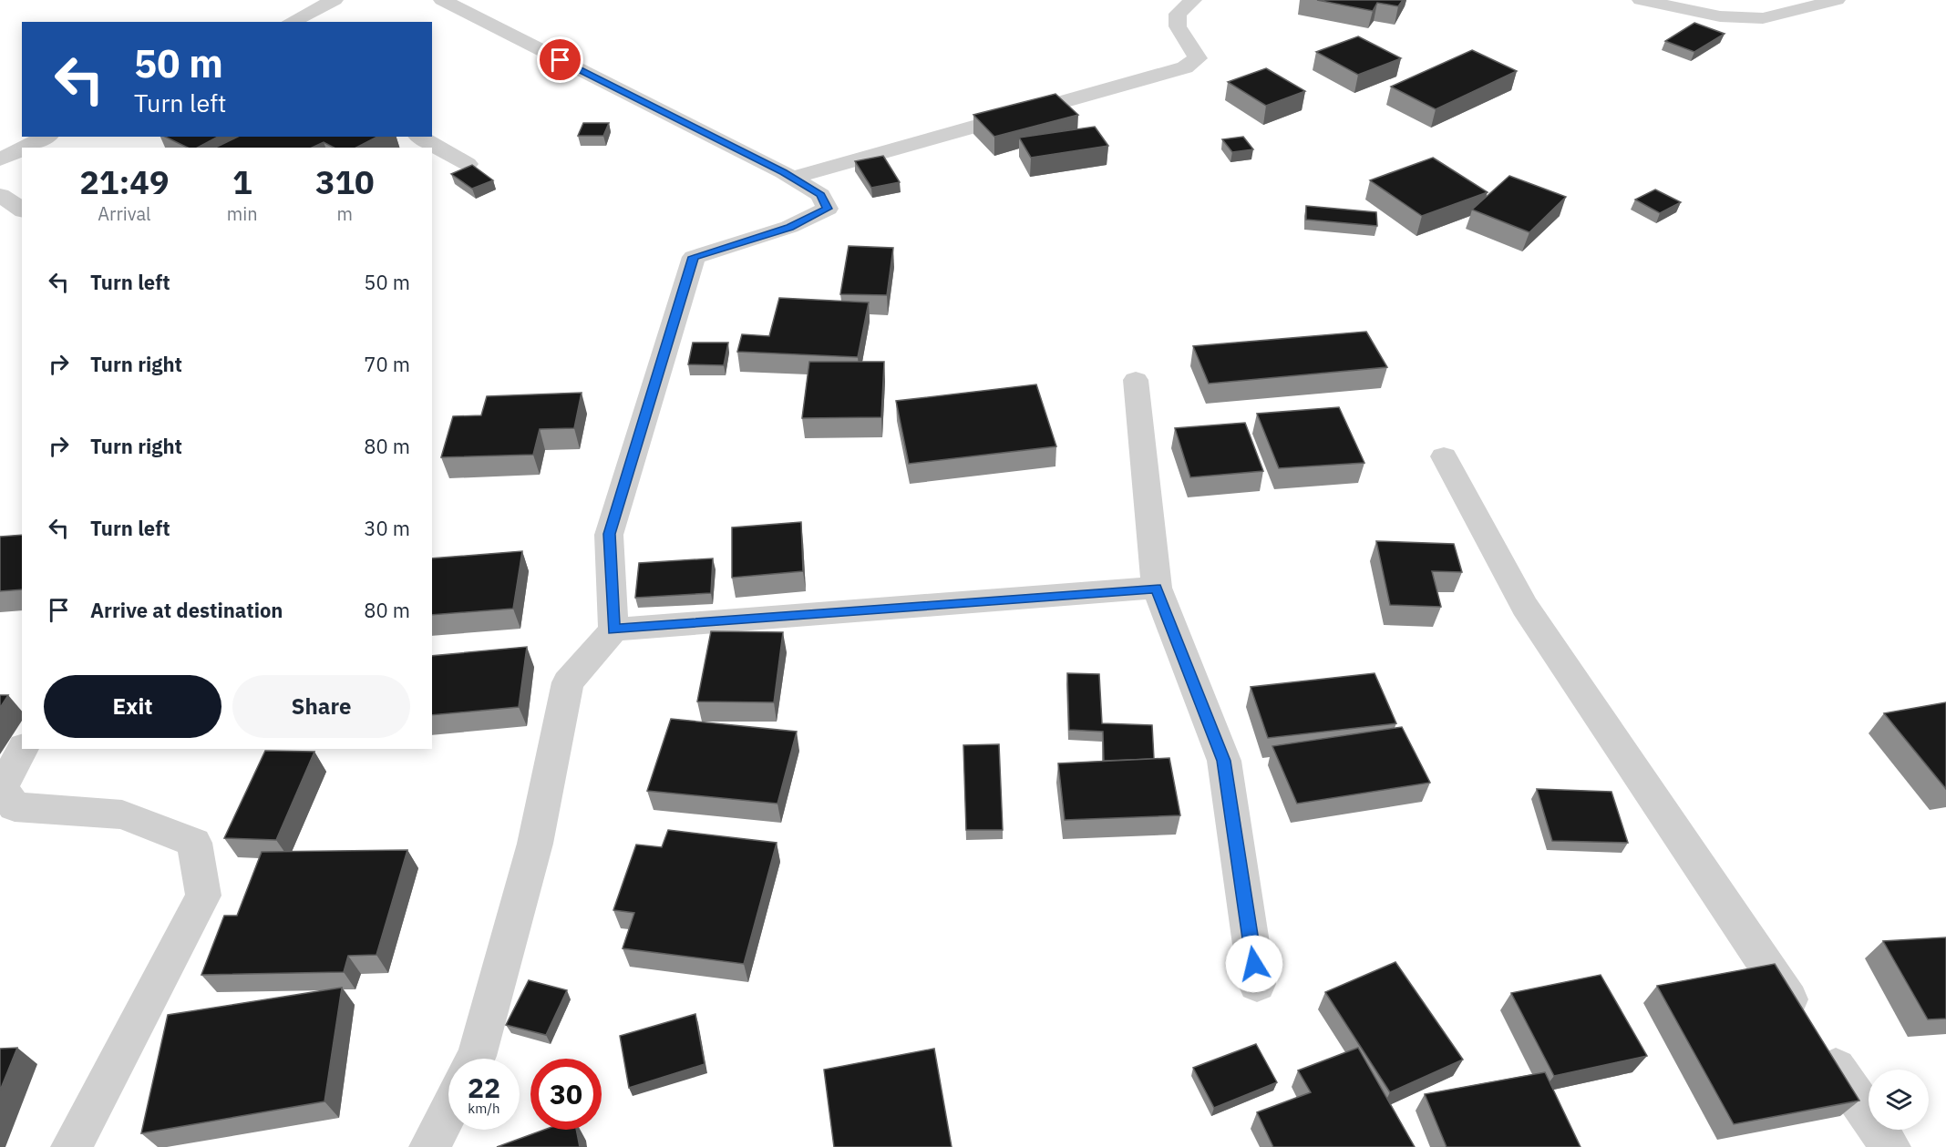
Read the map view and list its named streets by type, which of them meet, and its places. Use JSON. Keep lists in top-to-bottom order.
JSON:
{
  "page": {
    "turn": ["50 m", "Turn left"],
    "eta": [
      "21:49",
      "Arrival",
      "1",
      "min",
      "310",
      "m"
    ],
    "list": [
      {
        "name": "Turn left",
        "value": "50 m"
      },
      {
        "name": "Turn right",
        "value": "70 m"
      },
      {
        "name": "Turn right",
        "value": "80 m"
      },
      {
        "name": "Turn left",
        "value": "30 m"
      },
      {
        "name": "Arrive at destination",
        "value": "80 m"
      }
    ],
    "buttons": ["Exit", "Share"],
    "speed": "22 km/h",
    "limit": "30"
  }
}
